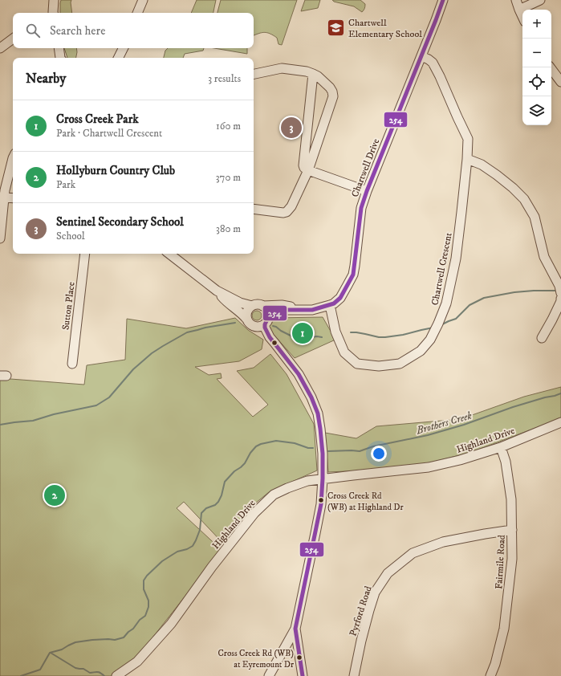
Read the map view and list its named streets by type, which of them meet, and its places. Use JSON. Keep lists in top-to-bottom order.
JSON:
{
  "streets": {
    "street": [
      "Chartwell Drive",
      "Chartwell Crescent",
      "Sutton Place",
      "Highland Drive",
      "Fairmile Road",
      "Pyrford Road"
    ]
  },
  "crossings": [
    ["Chartwell Drive", "Chartwell Crescent"],
    ["Highland Drive", "Fairmile Road"],
    ["Fairmile Road", "Pyrford Road"]
  ],
  "water": ["Brothers Creek"],
  "places": {
    "school or university": ["Chartwell Elementary School"],
    "other": ["Cross Creek Rd (WB) at Highland Dr", "Cross Creek Rd (WB) at Eyremount Dr"]
  },
  "lines": ["transit line 254"],
  "page": {
    "map_buttons": ["+", "−"],
    "search": "Search here",
    "heading": ["Nearby", "3 results"],
    "list": [
      {
        "mark": "1",
        "name": "Cross Creek Park",
        "note": "Park · Chartwell Crescent",
        "value": "160 m"
      },
      {
        "mark": "2",
        "name": "Hollyburn Country Club",
        "note": "Park",
        "value": "370 m"
      },
      {
        "mark": "3",
        "name": "Sentinel Secondary School",
        "note": "School",
        "value": "380 m"
      }
    ],
    "pins": ["3", "1", "2"]
  }
}
